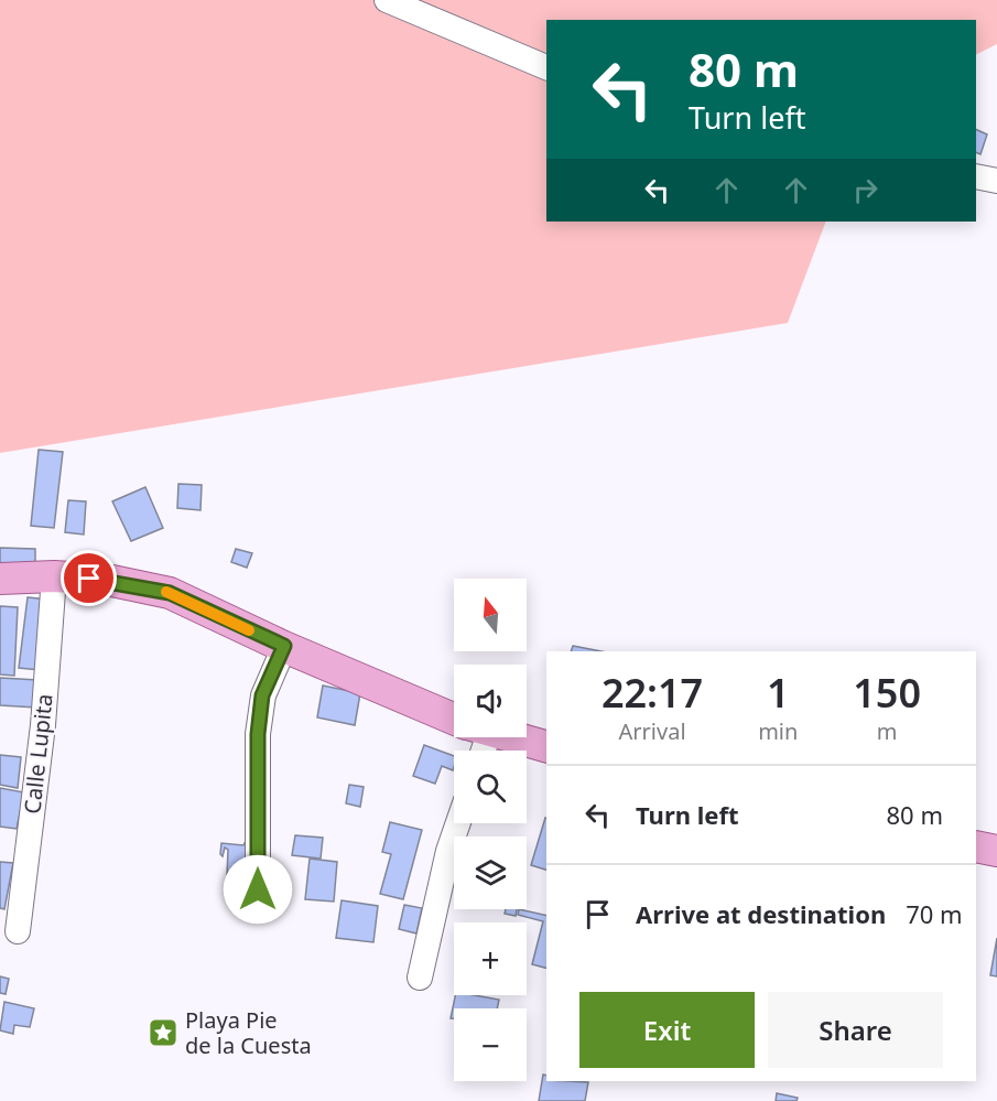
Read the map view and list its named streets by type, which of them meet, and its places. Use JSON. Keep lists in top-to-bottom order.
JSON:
{
  "streets": {
    "street": ["Calle Lupita"]
  },
  "places": {
    "place": ["Playa Pie de la Cuesta"]
  },
  "north": "top",
  "page": {
    "turn": ["80 m", "Turn left"],
    "map_buttons": ["+", "−"],
    "eta": [
      "22:17",
      "Arrival",
      "1",
      "min",
      "150",
      "m"
    ],
    "list": [
      {
        "name": "Turn left",
        "value": "80 m"
      },
      {
        "name": "Arrive at destination",
        "value": "70 m"
      }
    ],
    "buttons": ["Exit", "Share"]
  }
}
